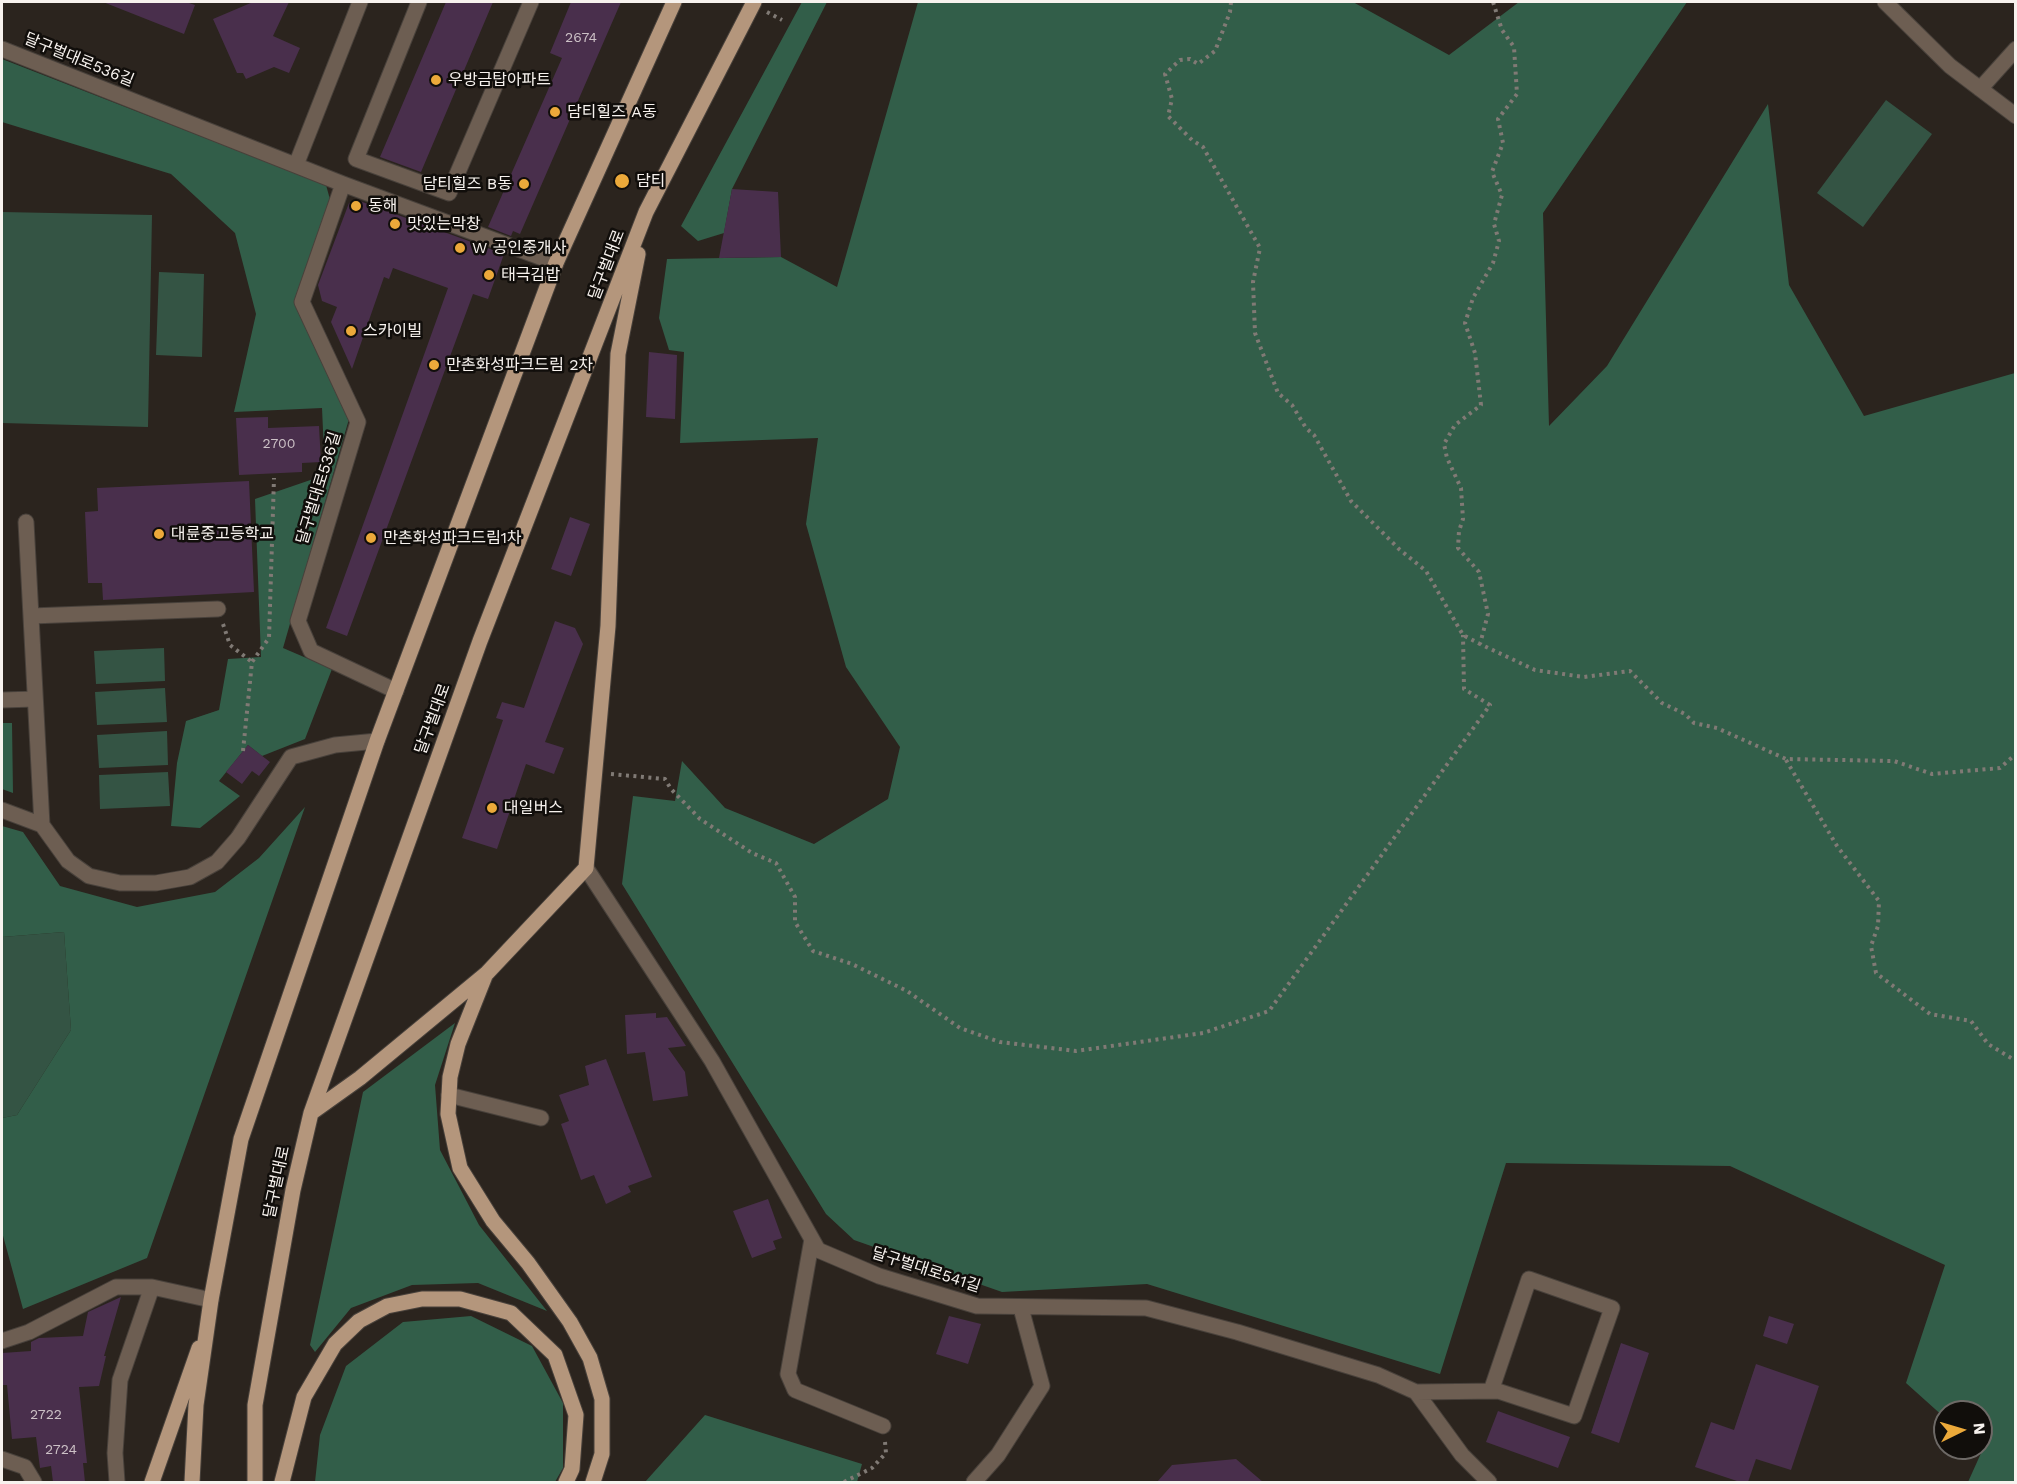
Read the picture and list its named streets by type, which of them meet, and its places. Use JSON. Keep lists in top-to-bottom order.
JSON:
{
  "streets": {
    "main road": ["달구벌대로"],
    "street": ["달구벌대로536길", "달구벌대로541길"]
  },
  "places": [
    "우방금탑아파트",
    "담티힐즈 A동",
    "담티",
    "담티힐즈 B동",
    "동해",
    "맛있는막창",
    "W 공인중개사",
    "태극김밥",
    "스카이빌",
    "만촌화성파크드림 2차",
    "대륜중고등학교",
    "만촌화성파크드림1차",
    "대일버스"
  ],
  "house_numbers": [
    "2674",
    "2700",
    "2722",
    "2724"
  ],
  "north": "right"
}
